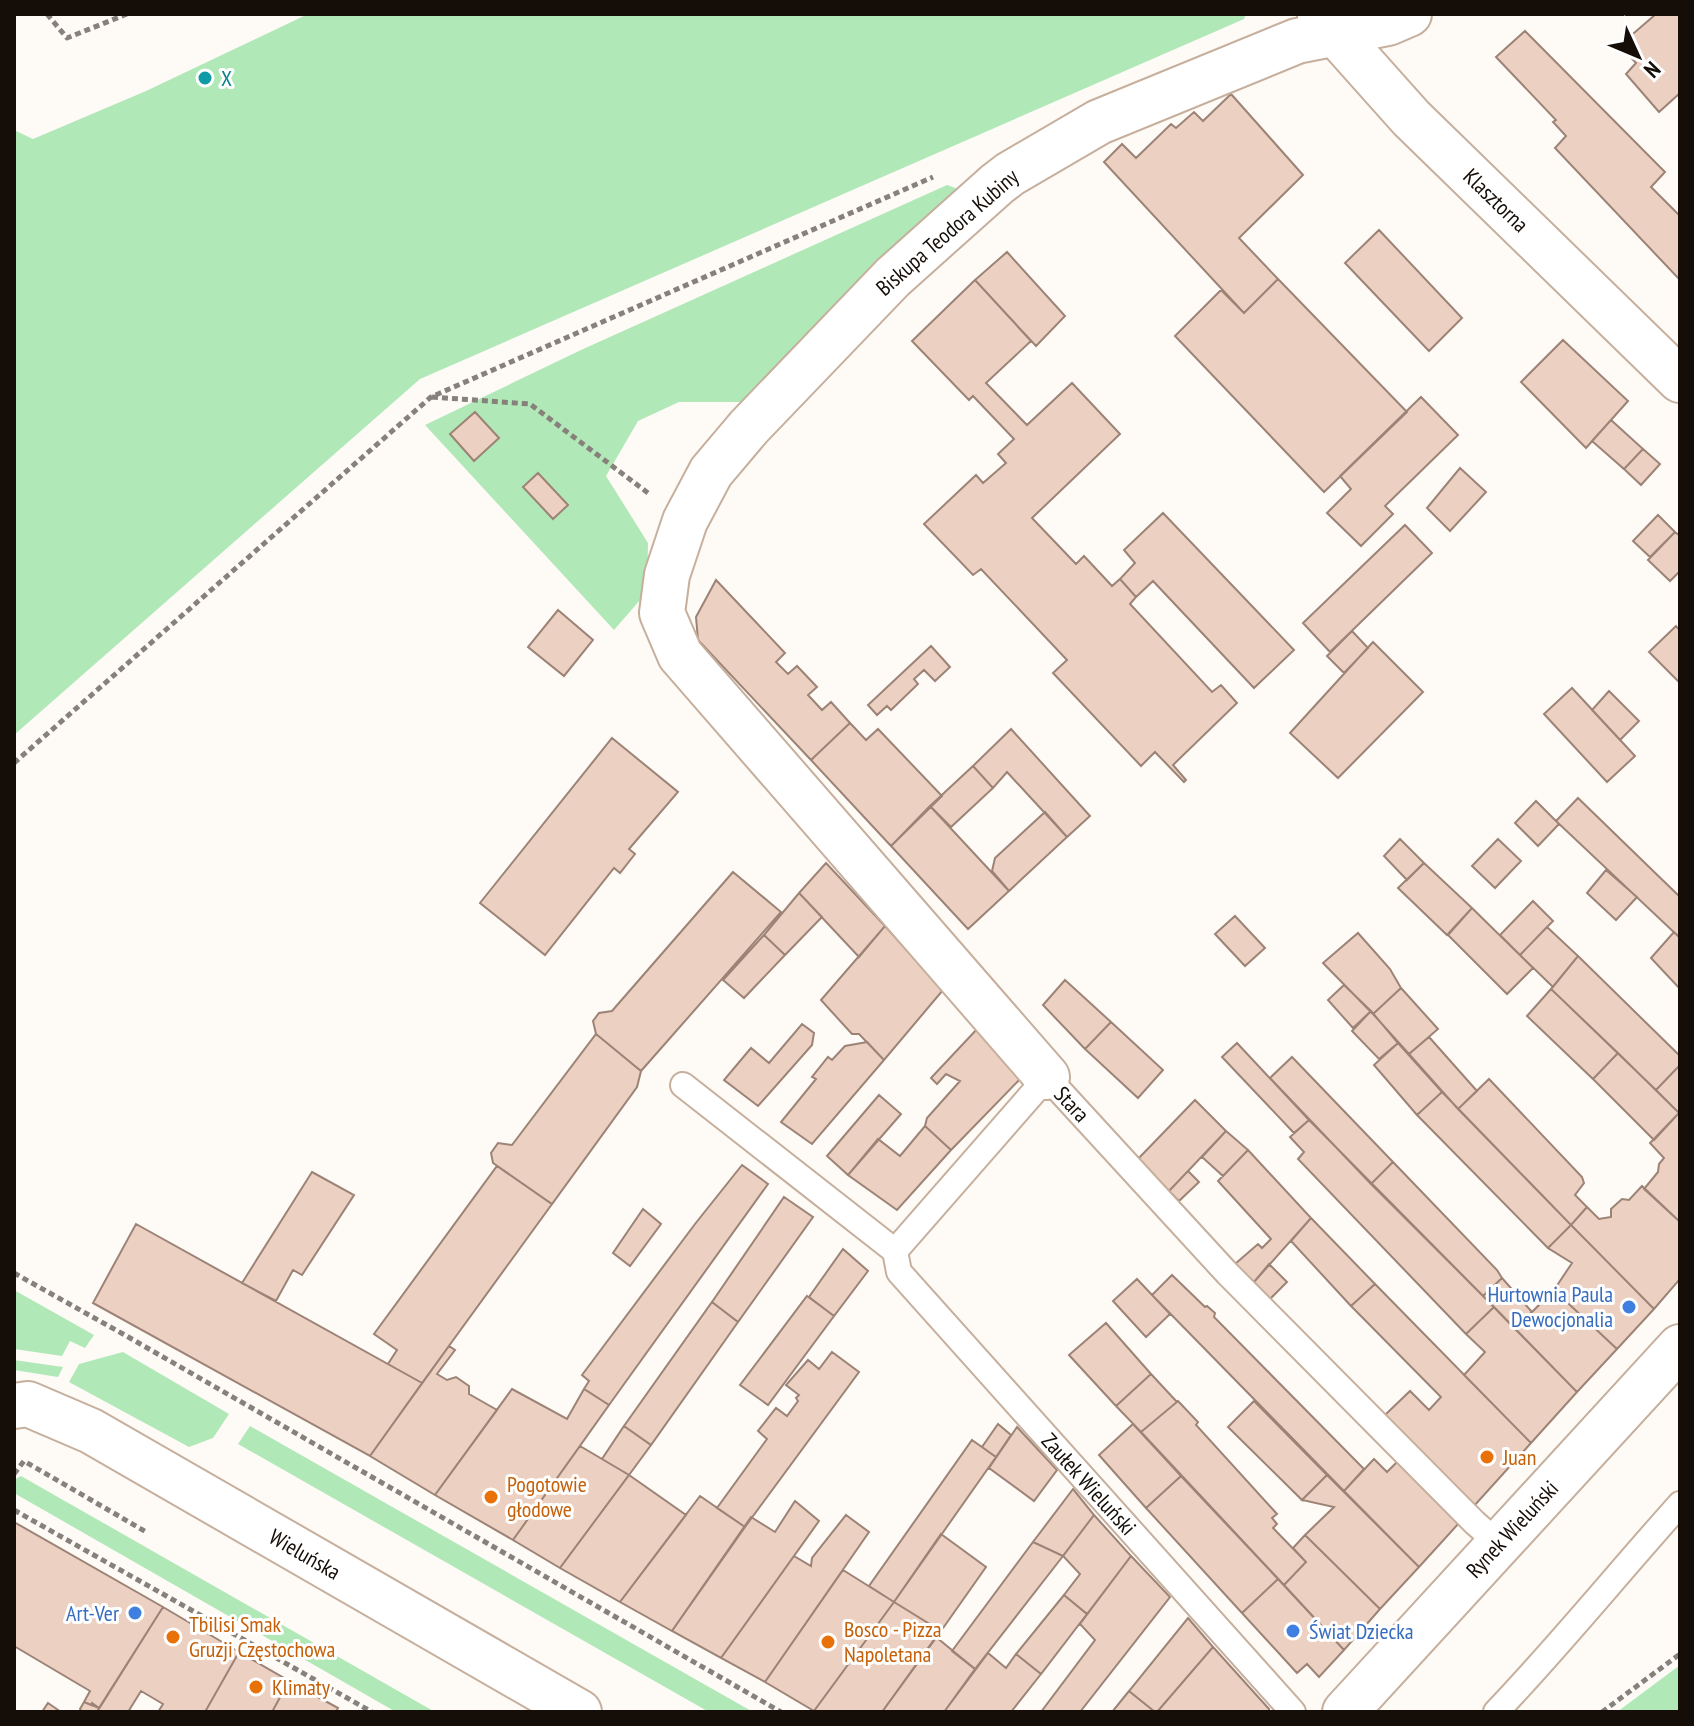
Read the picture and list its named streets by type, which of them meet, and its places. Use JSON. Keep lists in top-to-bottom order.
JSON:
{
  "streets": {
    "street": [
      "Klasztorna",
      "Biskupa Teodora Kubiny",
      "Stara",
      "Rynek Wieluński",
      "Wieluńska"
    ],
    "lane": ["Zaułek Wieluński"]
  },
  "crossings": [
    ["Klasztorna", "Biskupa Teodora Kubiny"],
    ["Biskupa Teodora Kubiny", "Stara"],
    ["Stara", "Rynek Wieluński"]
  ],
  "places": [
    "X",
    "Hurtownia Paula Dewocjonalia",
    "Juan",
    "Pogotowie głodowe",
    "Art-Ver",
    "Świat Dziecka",
    "Tbilisi Smak Gruzji Częstochowa",
    "Bosco - Pizza Napoletana",
    "Klimaty"
  ],
  "north": "bottom right"
}
